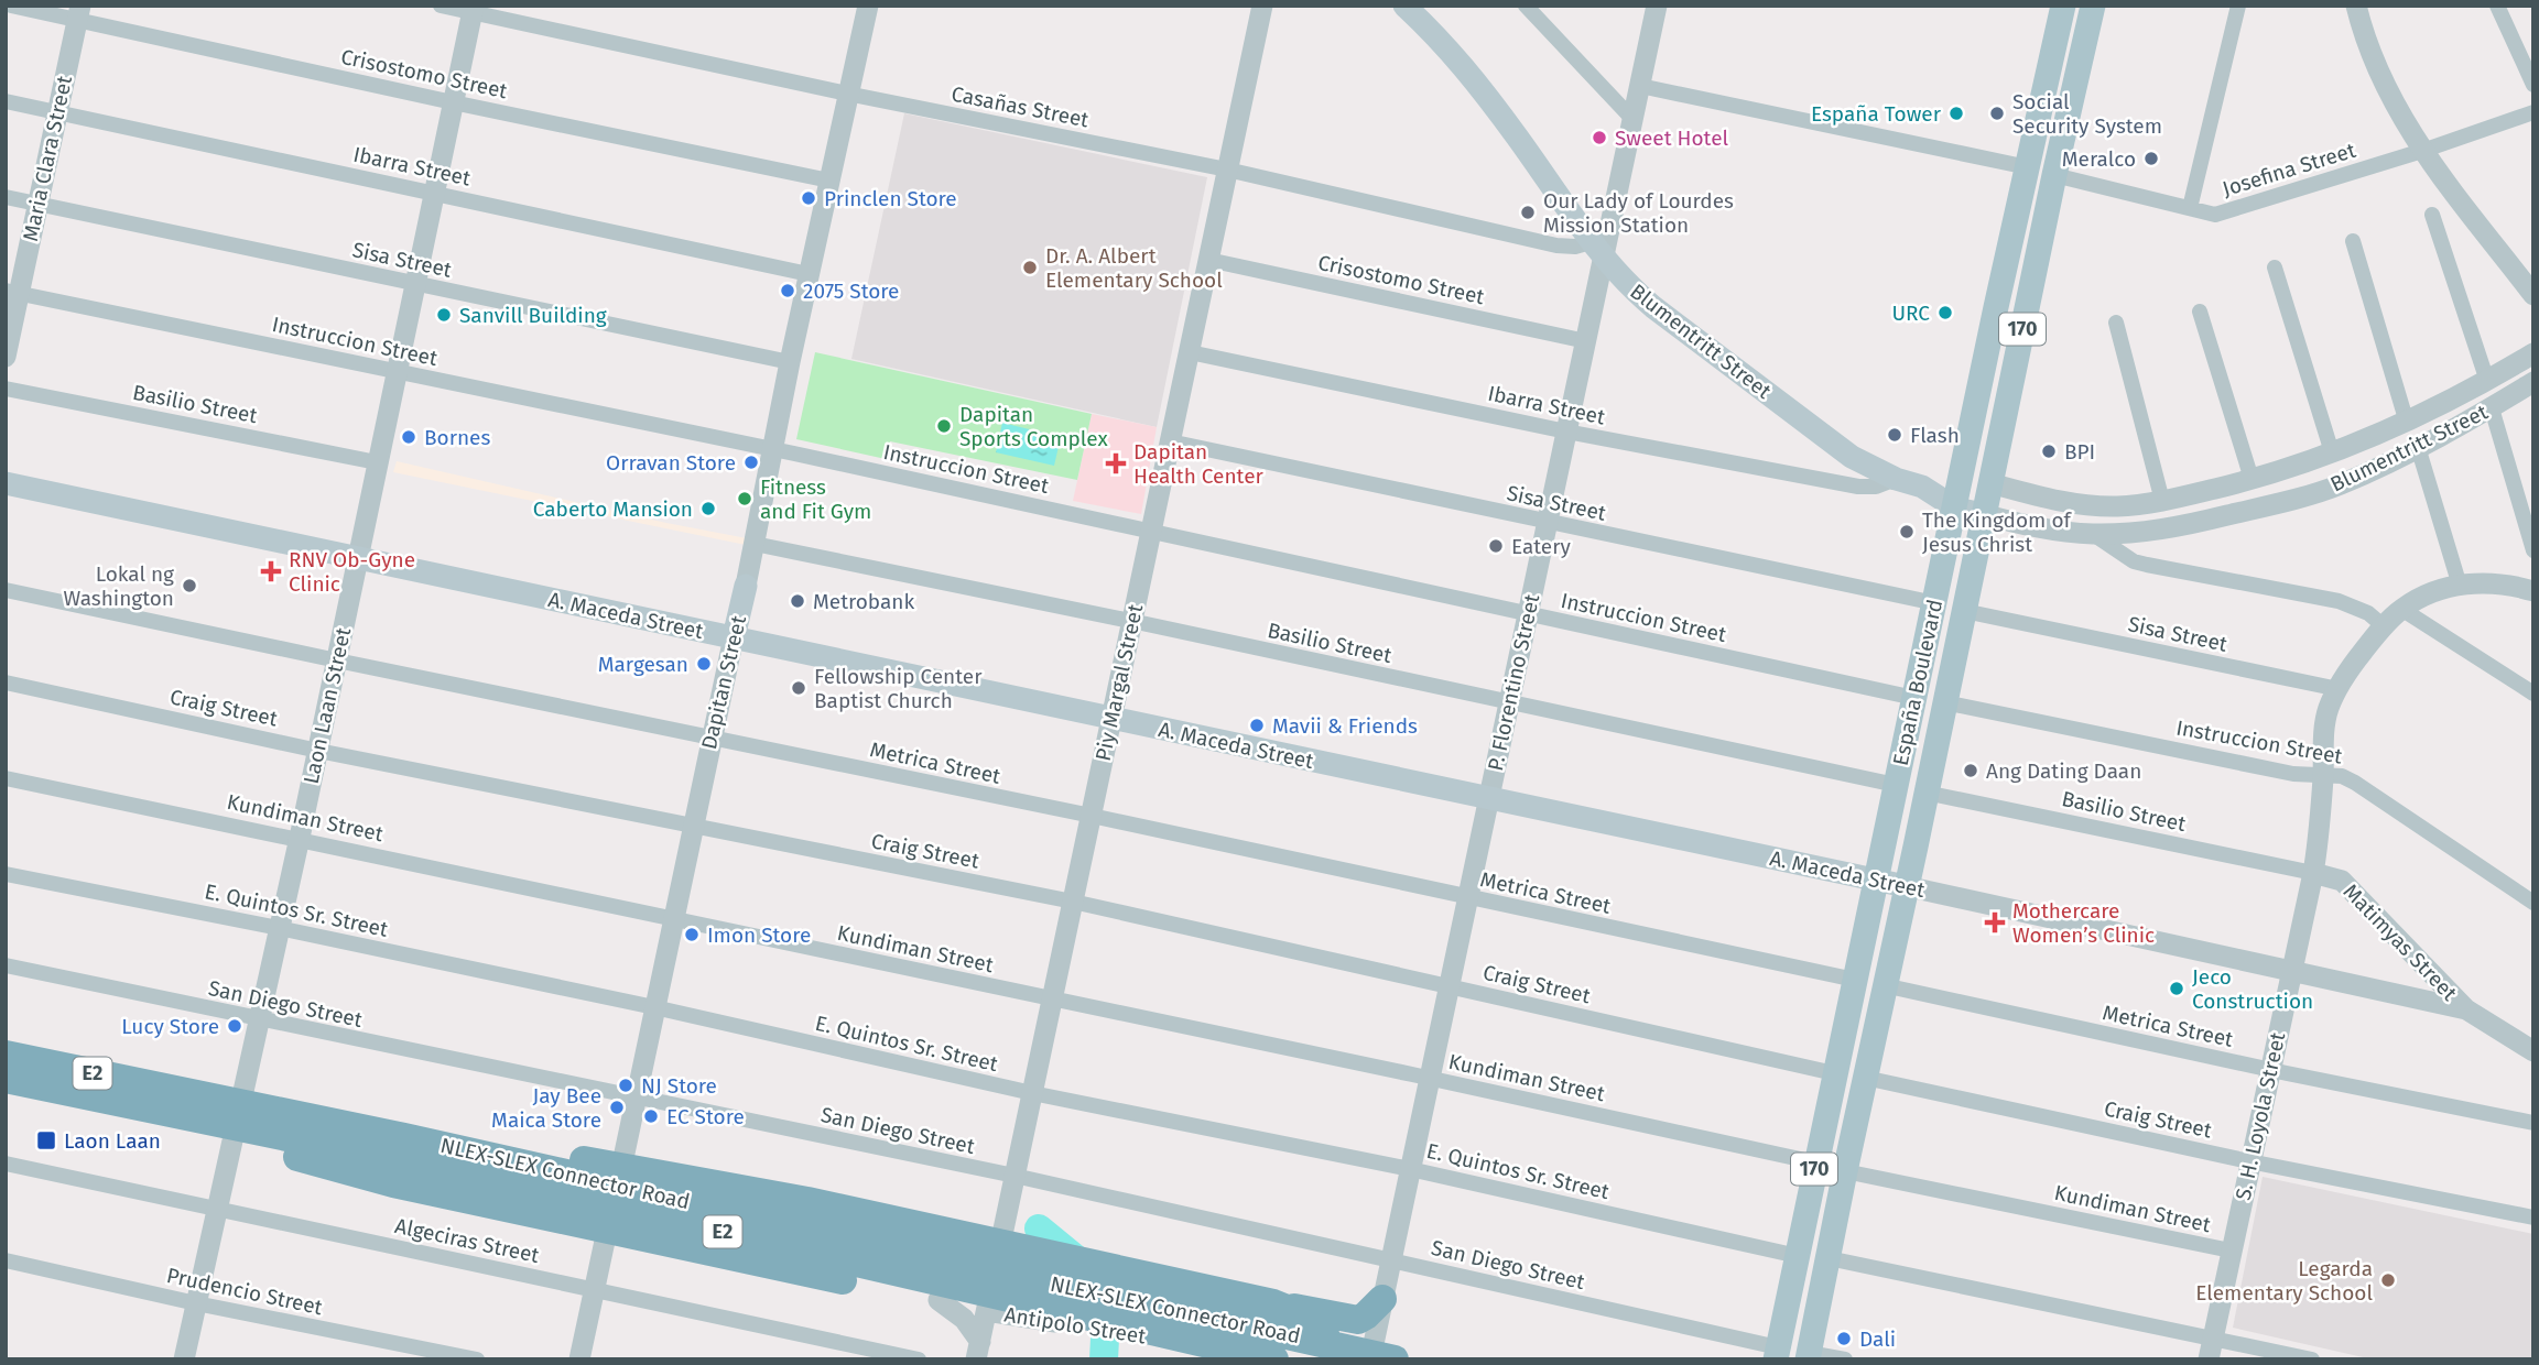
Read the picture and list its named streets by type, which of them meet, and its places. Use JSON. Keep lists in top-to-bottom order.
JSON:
{
  "streets": {
    "highway": ["E2", "NLEX-SLEX Connector Road"],
    "main road": [
      "170",
      "Blumentritt Street",
      "A. Maceda Street",
      "Dapitan Street",
      "España Boulevard"
    ],
    "street": [
      "Crisostomo Street",
      "Casañas Street",
      "Maria Clara Street",
      "Ibarra Street",
      "Josefina Street",
      "Sisa Street",
      "Instruccion Street",
      "Basilio Street",
      "Piy Margal Street",
      "P. Florentino Street",
      "Laon Laan Street",
      "Craig Street",
      "Metrica Street",
      "Kundiman Street",
      "E. Quintos Sr. Street",
      "Matimyas Street",
      "San Diego Street",
      "S. H. Loyola Street",
      "Algeciras Street",
      "Prudencio Street",
      "Antipolo Street"
    ]
  },
  "crossings": [
    ["Crisostomo Street", "Maria Clara Street"],
    ["Crisostomo Street", "Dapitan Street"],
    ["Crisostomo Street", "Piy Margal Street"],
    ["Crisostomo Street", "P. Florentino Street"],
    ["Crisostomo Street", "Laon Laan Street"],
    ["Casañas Street", "Blumentritt Street"],
    ["Casañas Street", "Dapitan Street"],
    ["Casañas Street", "Piy Margal Street"],
    ["Casañas Street", "P. Florentino Street"],
    ["Casañas Street", "Laon Laan Street"],
    ["Maria Clara Street", "Ibarra Street"],
    ["Maria Clara Street", "Sisa Street"],
    ["Maria Clara Street", "Instruccion Street"],
    ["Ibarra Street", "Blumentritt Street"],
    ["Ibarra Street", "Dapitan Street"],
    ["Ibarra Street", "Piy Margal Street"],
    ["Ibarra Street", "P. Florentino Street"],
    ["Ibarra Street", "Laon Laan Street"],
    ["Josefina Street", "España Boulevard"],
    ["Sisa Street", "Dapitan Street"],
    ["Sisa Street", "Piy Margal Street"],
    ["Sisa Street", "P. Florentino Street"],
    ["Sisa Street", "España Boulevard"],
    ["Sisa Street", "Laon Laan Street"],
    ["Instruccion Street", "Dapitan Street"],
    ["Instruccion Street", "Piy Margal Street"],
    ["Instruccion Street", "P. Florentino Street"],
    ["Instruccion Street", "España Boulevard"],
    ["Instruccion Street", "Laon Laan Street"],
    ["Blumentritt Street", "P. Florentino Street"],
    ["Blumentritt Street", "España Boulevard"],
    ["Basilio Street", "Dapitan Street"],
    ["Basilio Street", "Piy Margal Street"],
    ["Basilio Street", "P. Florentino Street"],
    ["Basilio Street", "España Boulevard"],
    ["Basilio Street", "Laon Laan Street"],
    ["Basilio Street", "Matimyas Street"],
    ["Basilio Street", "S. H. Loyola Street"],
    ["A. Maceda Street", "Dapitan Street"],
    ["A. Maceda Street", "Piy Margal Street"],
    ["A. Maceda Street", "P. Florentino Street"],
    ["A. Maceda Street", "España Boulevard"],
    ["A. Maceda Street", "Laon Laan Street"],
    ["A. Maceda Street", "Matimyas Street"],
    ["A. Maceda Street", "S. H. Loyola Street"],
    ["Dapitan Street", "Craig Street"],
    ["Dapitan Street", "Metrica Street"],
    ["Dapitan Street", "Kundiman Street"],
    ["Dapitan Street", "E. Quintos Sr. Street"],
    ["Dapitan Street", "San Diego Street"],
    ["Dapitan Street", "Algeciras Street"],
    ["Piy Margal Street", "Craig Street"],
    ["Piy Margal Street", "Metrica Street"],
    ["Piy Margal Street", "Kundiman Street"],
    ["Piy Margal Street", "E. Quintos Sr. Street"],
    ["Piy Margal Street", "San Diego Street"],
    ["Piy Margal Street", "Antipolo Street"],
    ["P. Florentino Street", "Craig Street"],
    ["P. Florentino Street", "Metrica Street"],
    ["P. Florentino Street", "Kundiman Street"],
    ["P. Florentino Street", "E. Quintos Sr. Street"],
    ["P. Florentino Street", "San Diego Street"],
    ["P. Florentino Street", "NLEX-SLEX Connector Road"],
    ["España Boulevard", "Craig Street"],
    ["España Boulevard", "Metrica Street"],
    ["España Boulevard", "Kundiman Street"],
    ["España Boulevard", "E. Quintos Sr. Street"],
    ["España Boulevard", "San Diego Street"],
    ["Laon Laan Street", "Craig Street"],
    ["Laon Laan Street", "Metrica Street"],
    ["Laon Laan Street", "Kundiman Street"],
    ["Laon Laan Street", "E. Quintos Sr. Street"],
    ["Laon Laan Street", "San Diego Street"],
    ["Laon Laan Street", "Algeciras Street"],
    ["Laon Laan Street", "Prudencio Street"],
    ["Craig Street", "S. H. Loyola Street"],
    ["Metrica Street", "S. H. Loyola Street"],
    ["Kundiman Street", "S. H. Loyola Street"],
    ["Matimyas Street", "S. H. Loyola Street"]
  ],
  "places": {
    "other": [
      "España Tower",
      "Social Security System",
      "Sweet Hotel",
      "Meralco",
      "Princlen Store",
      "Our Lady of Lourdes Mission Station",
      "Dr. A. Albert Elementary School",
      "2075 Store",
      "URC",
      "Sanvill Building",
      "Dapitan Sports Complex",
      "Flash",
      "Bornes",
      "BPI",
      "Orravan Store",
      "Fitness and Fit Gym",
      "Caberto Mansion",
      "The Kingdom of Jesus Christ",
      "Eatery",
      "Lokal ng Washington",
      "Metrobank",
      "Margesan",
      "Fellowship Center Baptist Church",
      "Mavii & Friends",
      "Ang Dating Daan",
      "Imon Store",
      "Jeco Construction",
      "Lucy Store",
      "NJ Store",
      "Jay Bee Maica Store",
      "EC Store",
      "Legarda Elementary School",
      "Dali"
    ],
    "health": ["Dapitan Health Center", "RNV Ob-Gyne Clinic", "Mothercare Women’s Clinic"],
    "transit": ["Laon Laan"]
  }
}
